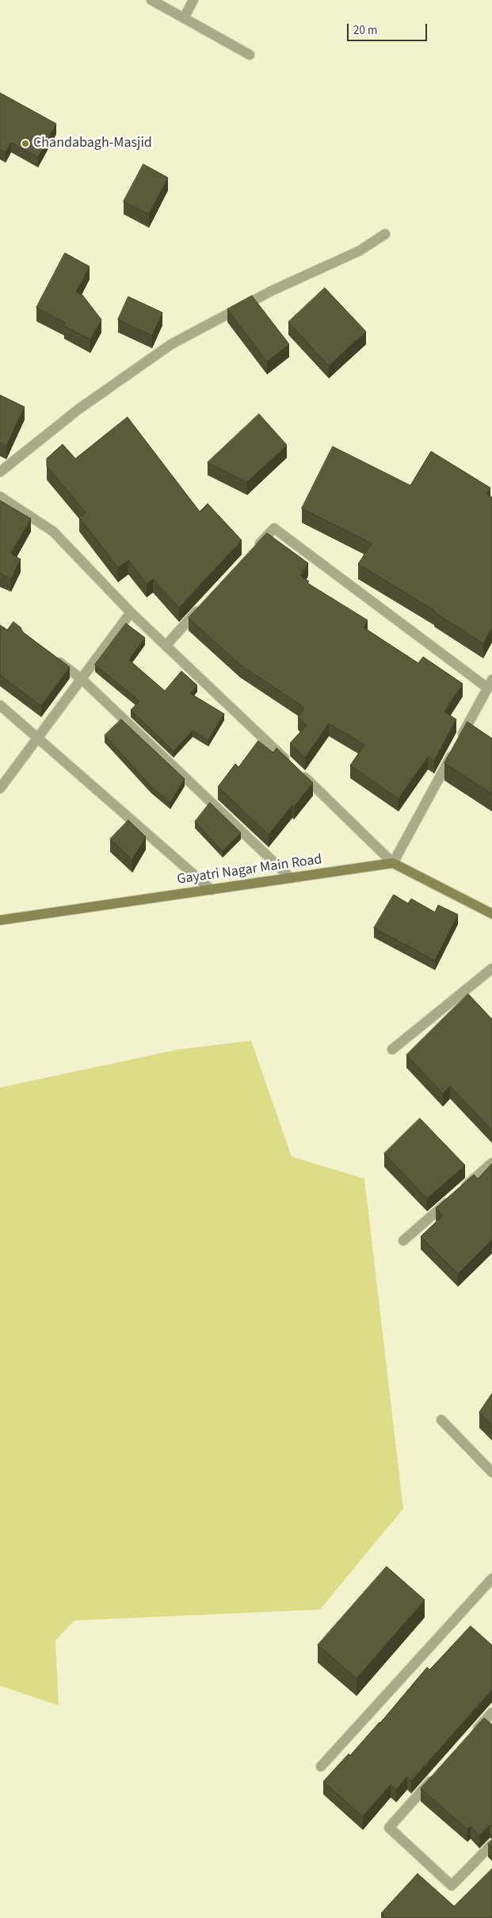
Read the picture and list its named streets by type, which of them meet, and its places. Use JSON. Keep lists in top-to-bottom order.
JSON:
{
  "streets": {
    "street": ["Gayatri Nagar Main Road"]
  },
  "places": ["Chandabagh-Masjid"],
  "scale_bar": "20 m"
}
